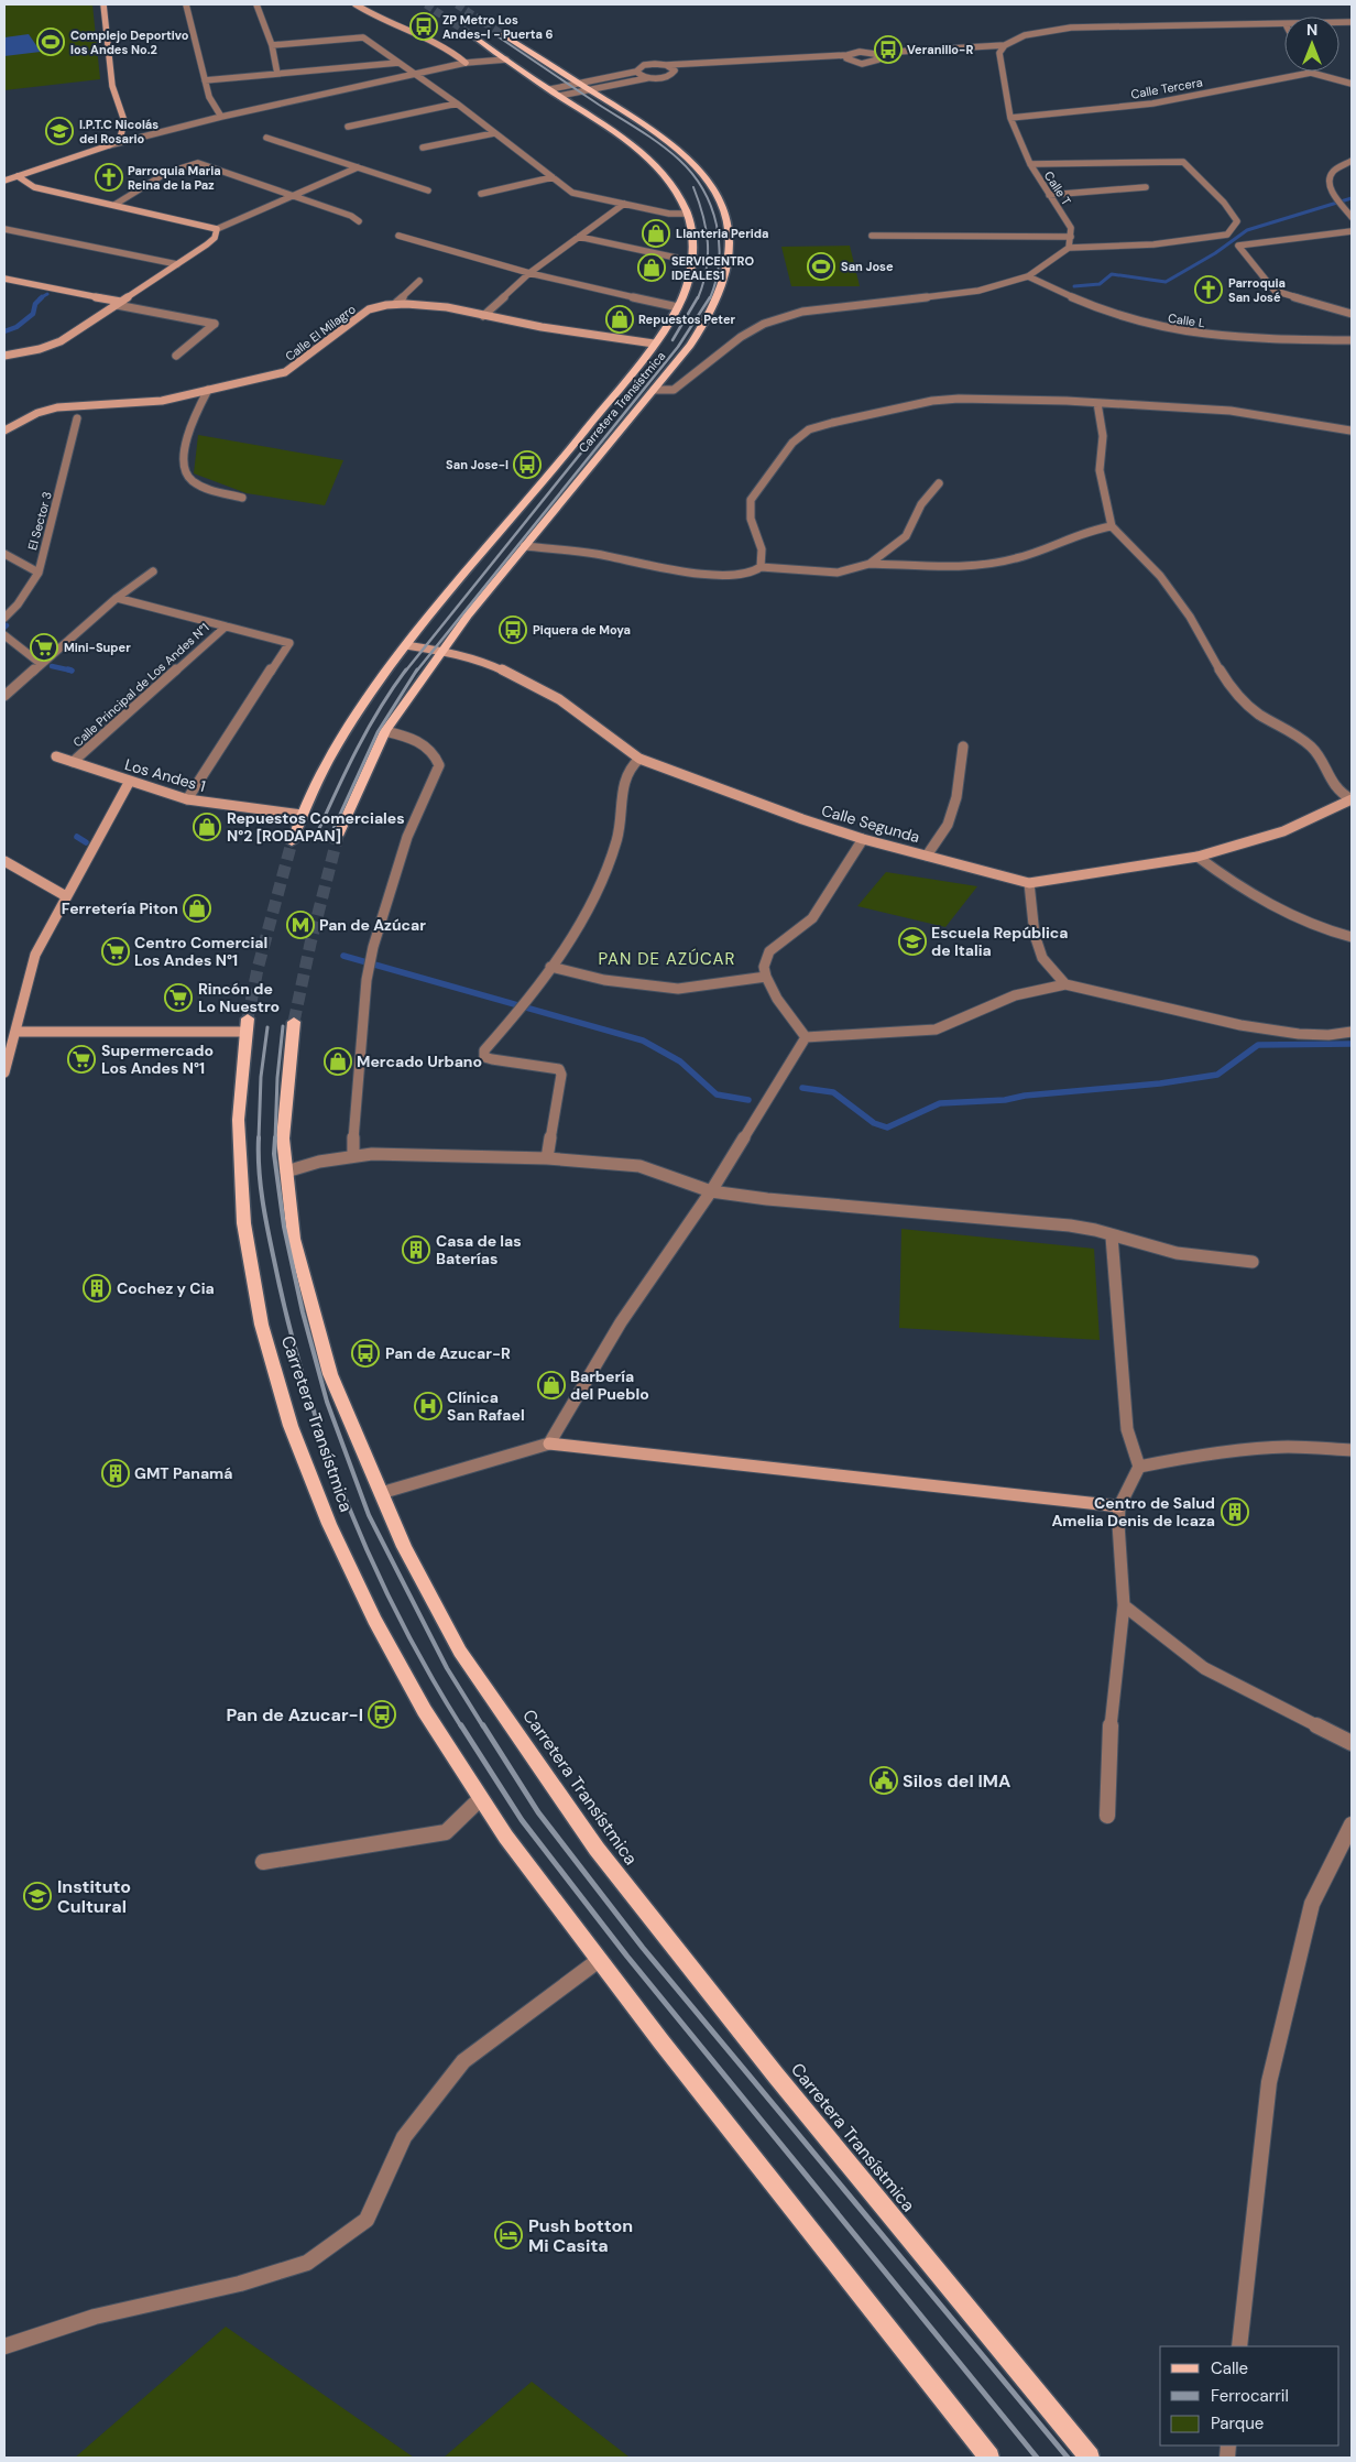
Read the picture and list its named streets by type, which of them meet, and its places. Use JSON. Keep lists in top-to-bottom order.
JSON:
{
  "streets": {
    "main road": ["Carretera Transístmica"],
    "street": [
      "Calle Tercera",
      "Calle T",
      "Calle L",
      "Calle El Milagro",
      "El Sector 3",
      "Calle Principal de Los Andes N°1",
      "Los Andes 1",
      "Calle Segunda"
    ]
  },
  "crossings": [
    ["Calle Tercera", "Calle T"],
    ["Calle El Milagro", "Carretera Transístmica"],
    ["Carretera Transístmica", "Los Andes 1"],
    ["Carretera Transístmica", "Calle Segunda"],
    ["Calle Principal de Los Andes N°1", "Los Andes 1"]
  ],
  "districts": ["PAN DE AZÚCAR"],
  "places": {
    "bus stop": [
      "ZP Metro Los Andes-I - Puerta 6",
      "Veranillo-R",
      "San Jose-I",
      "Piquera de Moya",
      "Pan de Azucar-R",
      "Pan de Azucar-I"
    ],
    "sports": ["Complejo Deportivo los Andes No.2", "San Jose"],
    "school or university": ["I.P.T.C Nicolás del Rosario", "Escuela República de Italia", "Instituto Cultural"],
    "church": ["Parroquia Maria Reina de la Paz", "Parroquia San José"],
    "shop": [
      "Llanteria Perida",
      "SERVICENTRO IDEALES1",
      "Repuestos Peter",
      "Repuestos Comerciales N°2 [RODAPAN]",
      "Ferretería Piton",
      "Mercado Urbano",
      "Barbería del Pueblo"
    ],
    "supermarket": [
      "Mini-Super",
      "Centro Comercial Los Andes N°1",
      "Rincón de Lo Nuestro",
      "Supermercado Los Andes N°1"
    ],
    "metro station": ["Pan de Azúcar"],
    "building": [
      "Casa de las Baterías",
      "Cochez y Cia",
      "GMT Panamá",
      "Centro de Salud Amelia Denis de Icaza"
    ],
    "hospital": ["Clínica San Rafael"],
    "public building": ["Silos del IMA"],
    "hotel": ["Push botton Mi Casita"]
  },
  "legend": ["Calle", "Ferrocarril", "Parque"],
  "north": "top"
}
